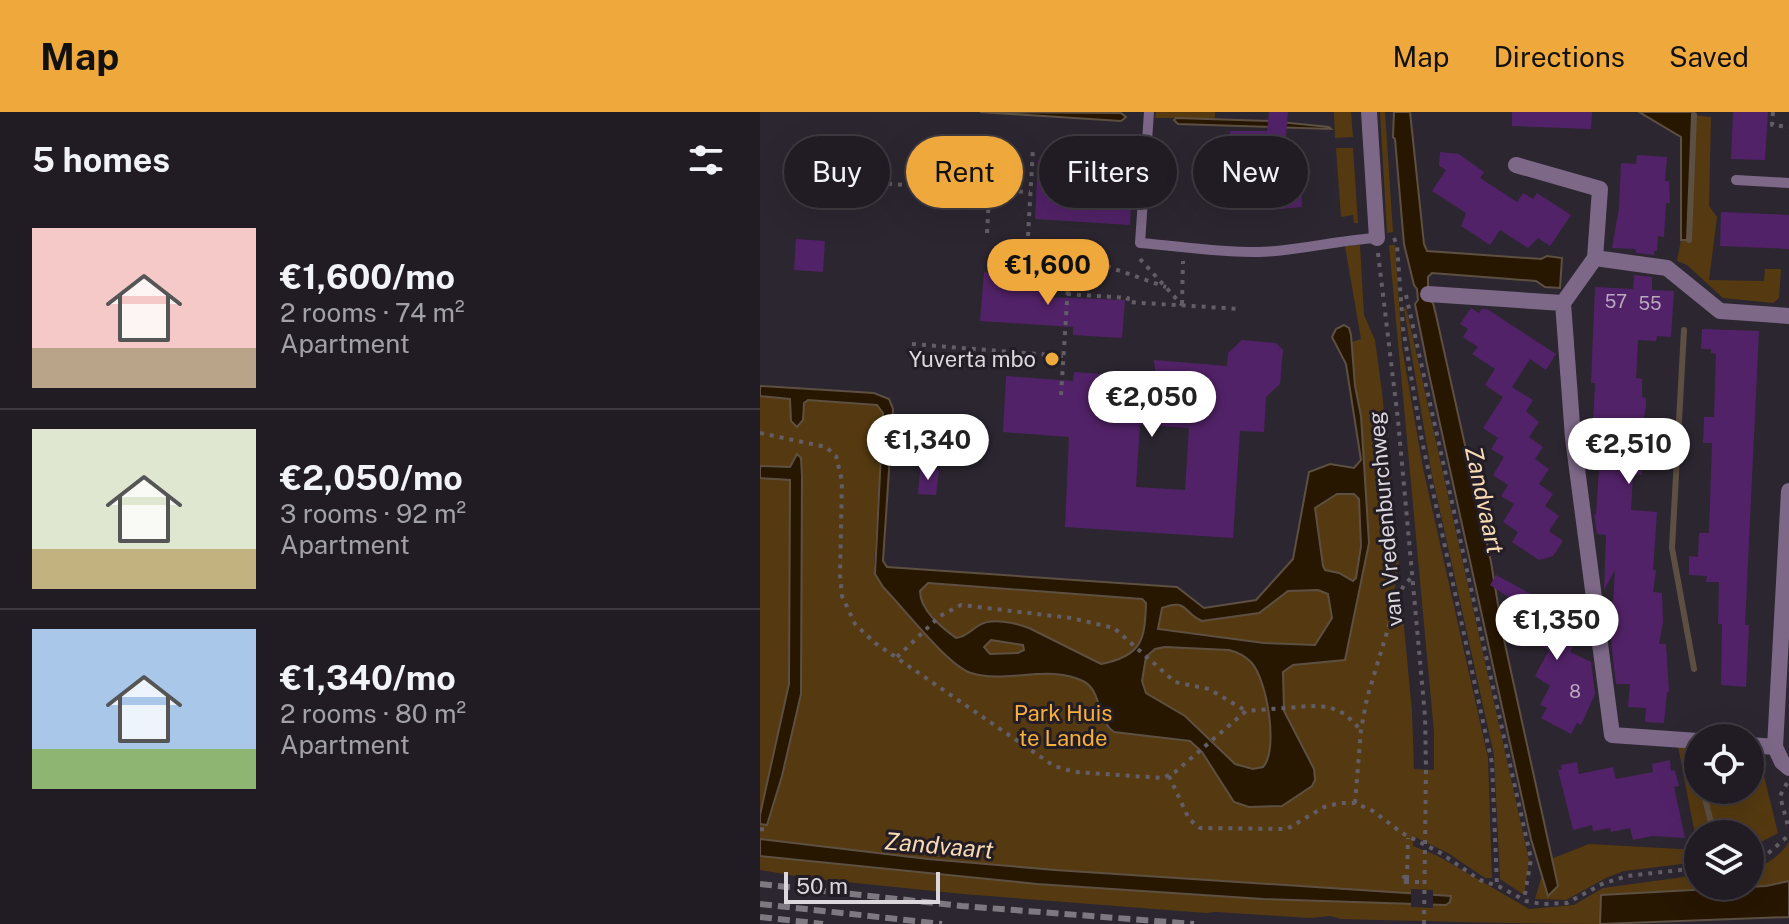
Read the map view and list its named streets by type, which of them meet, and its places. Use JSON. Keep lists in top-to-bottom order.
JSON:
{
  "streets": {
    "path": ["van Vredenburchweg"]
  },
  "water": ["Zandvaart"],
  "parks": ["Park Huis te Lande"],
  "places": ["Yuverta mbo"],
  "house_numbers": ["57", "55", "8"],
  "scale_bar": "50 m",
  "page": {
    "header": "Map",
    "nav": ["Map", "Directions", "Saved"],
    "heading": "5 homes",
    "chip": [
      "Buy",
      "Rent",
      "Filters",
      "New"
    ],
    "list": [
      {
        "name": "€1,600/mo",
        "note": "2 rooms · 74 m² · Apartment"
      },
      {
        "name": "€2,050/mo",
        "note": "3 rooms · 92 m² · Apartment"
      },
      {
        "name": "€1,340/mo",
        "note": "2 rooms · 80 m² · Apartment"
      }
    ],
    "price": [
      "€1,600",
      "€2,050",
      "€1,340",
      "€2,510",
      "€1,350"
    ],
    "scale": "50 m"
  }
}
